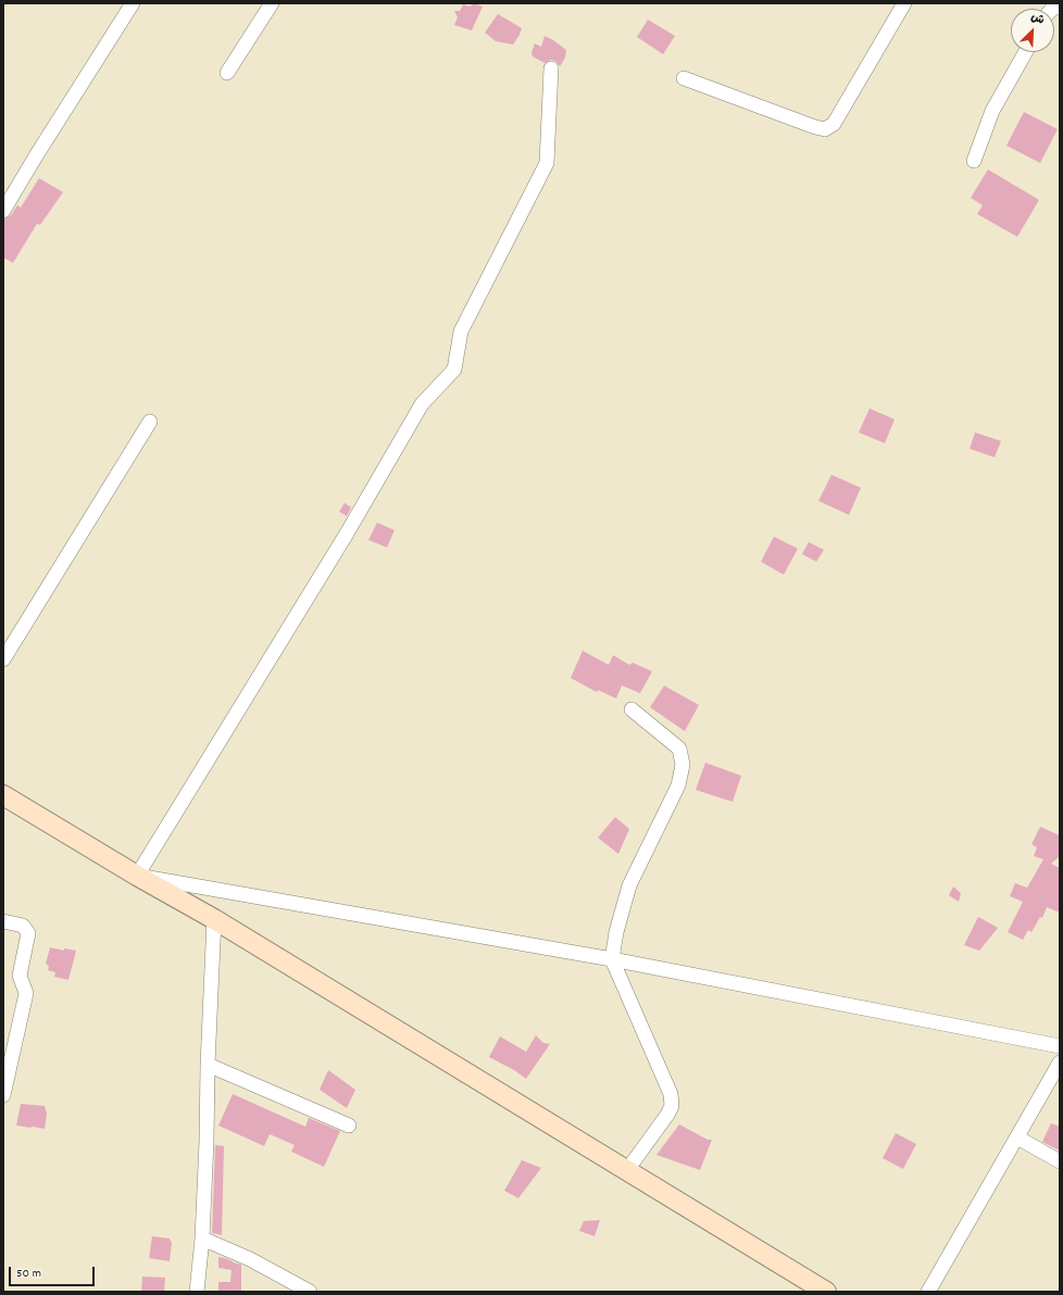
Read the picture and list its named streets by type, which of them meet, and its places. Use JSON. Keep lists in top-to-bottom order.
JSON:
{
  "scale_bar": "50 m",
  "north": "top right"
}
